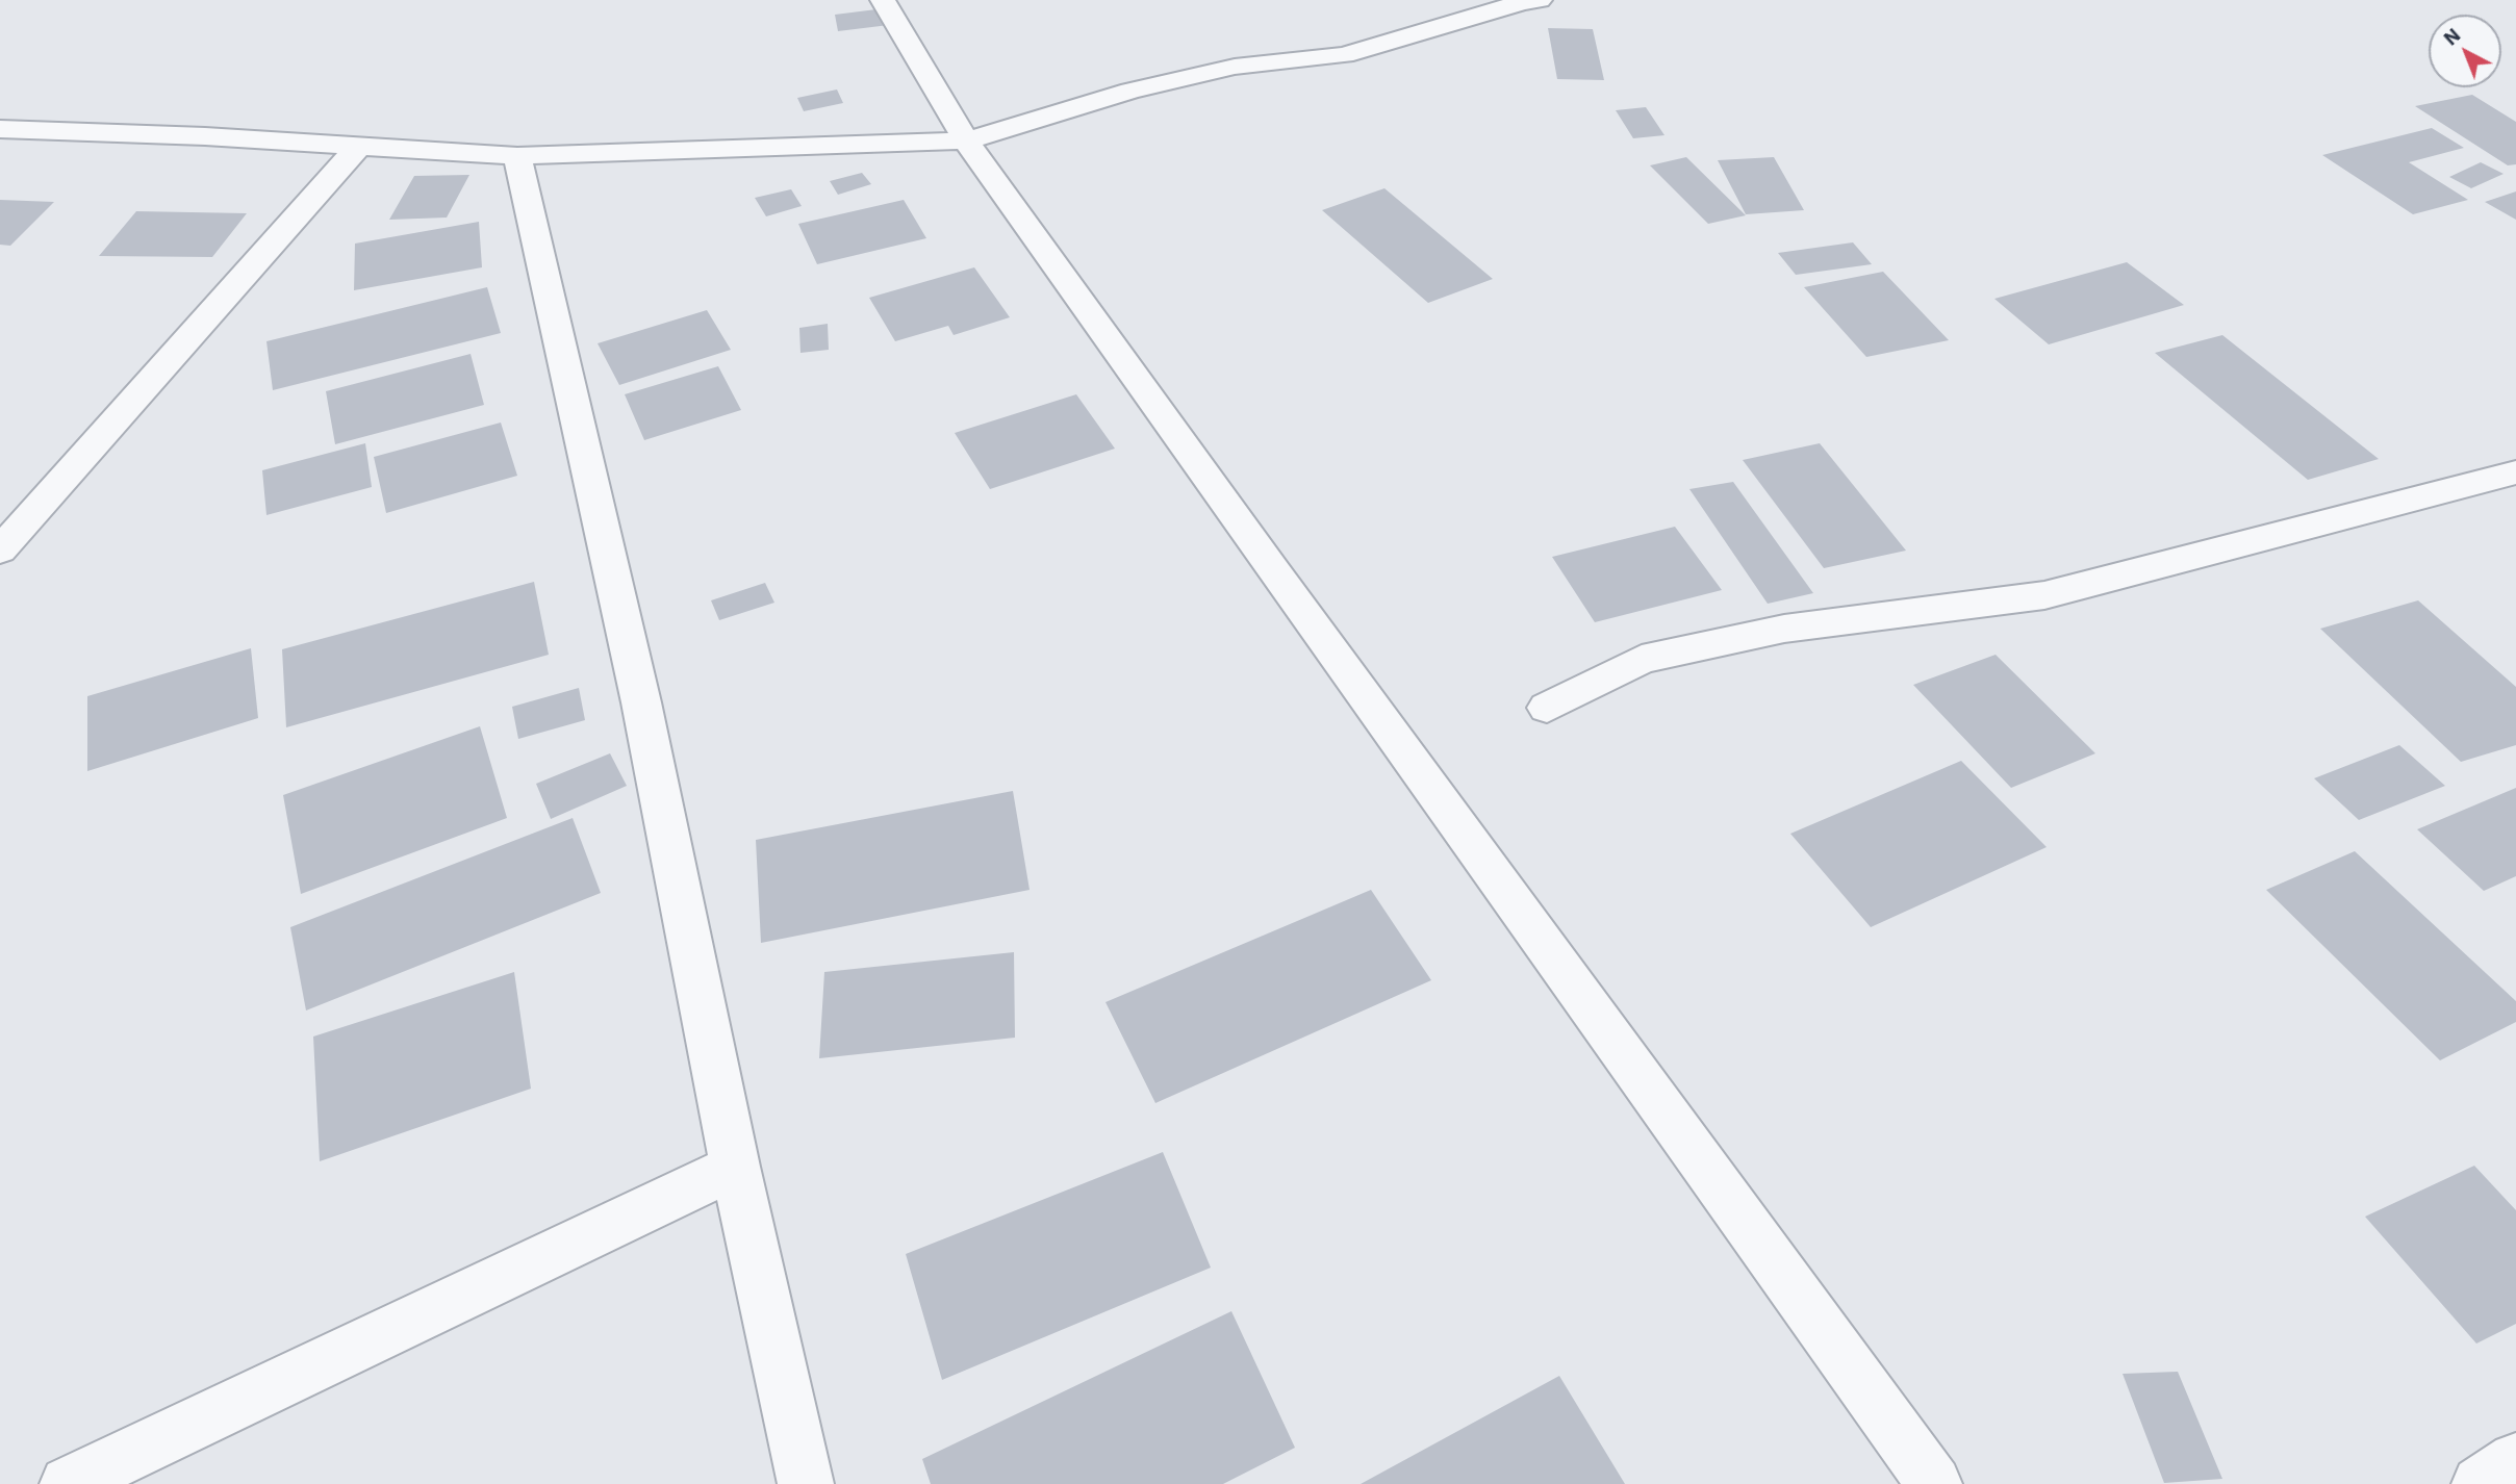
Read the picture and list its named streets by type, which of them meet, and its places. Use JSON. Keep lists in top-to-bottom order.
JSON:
{
  "north": "top left"
}
